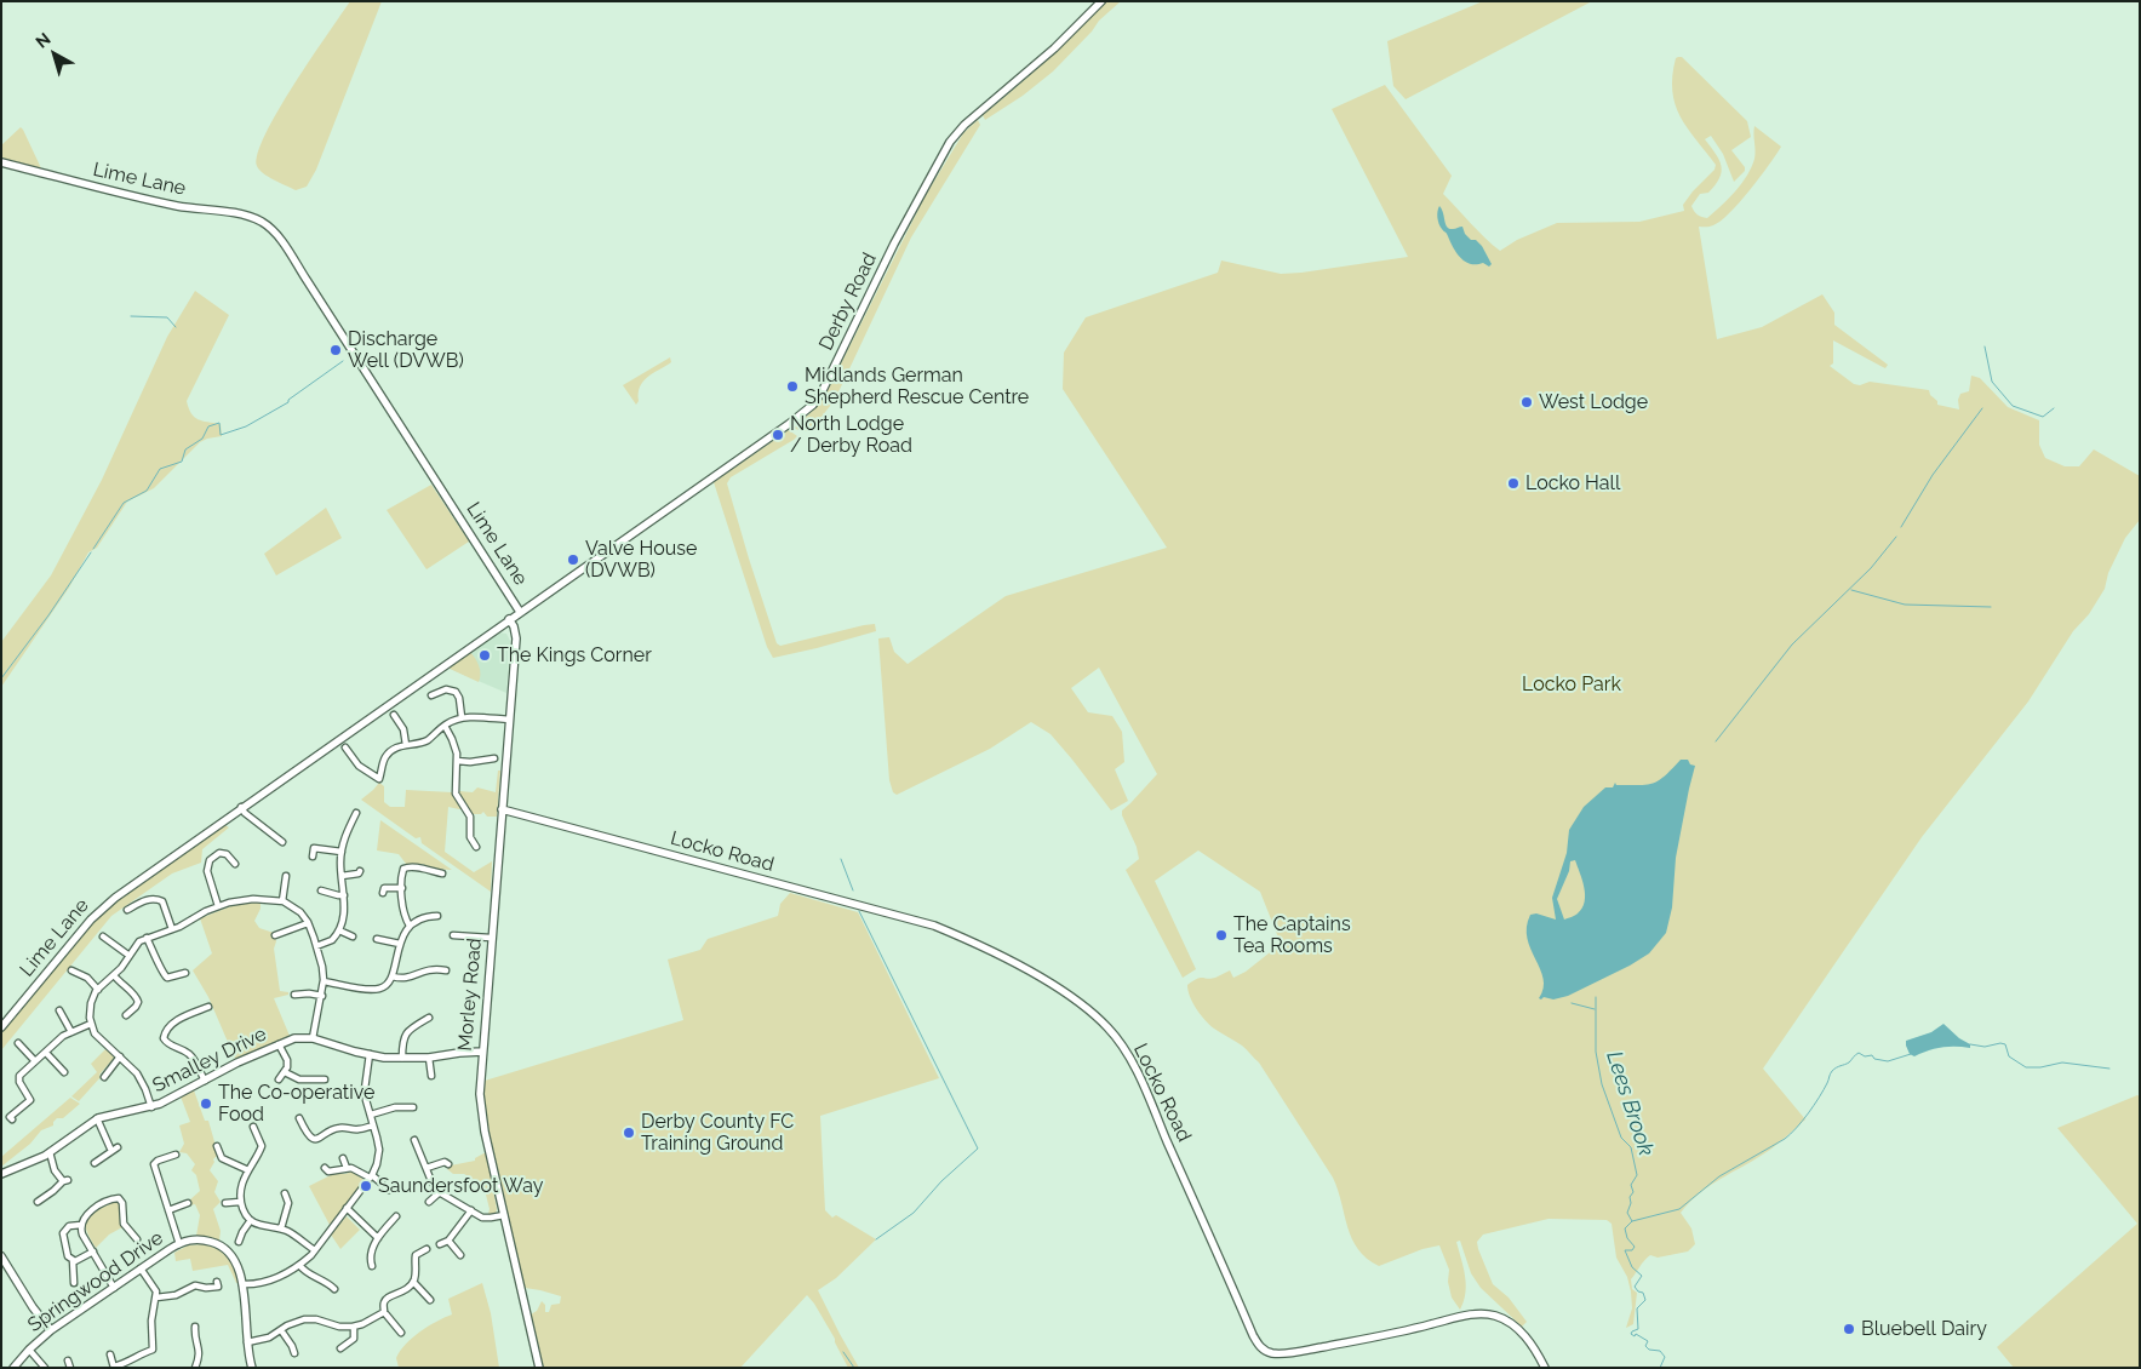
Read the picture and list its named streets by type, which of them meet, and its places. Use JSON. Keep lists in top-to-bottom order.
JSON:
{
  "streets": {
    "street": [
      "Lime Lane",
      "Derby Road",
      "Locko Road",
      "Morley Road",
      "Smalley Drive",
      "Springwood Drive"
    ]
  },
  "crossings": [
    ["Lime Lane", "Derby Road"],
    ["Lime Lane", "Morley Road"],
    ["Locko Road", "Morley Road"],
    ["Morley Road", "Smalley Drive"]
  ],
  "water": ["Lees Brook"],
  "parks": ["Locko Park"],
  "places": [
    "Discharge Well (DVWB)",
    "Midlands German Shepherd Rescue Centre",
    "West Lodge",
    "North Lodge / Derby Road",
    "Locko Hall",
    "Valve House (DVWB)",
    "The Kings Corner",
    "The Captains Tea Rooms",
    "The Co-operative Food",
    "Derby County FC Training Ground",
    "Saundersfoot Way",
    "Bluebell Dairy"
  ],
  "north": "top left"
}
